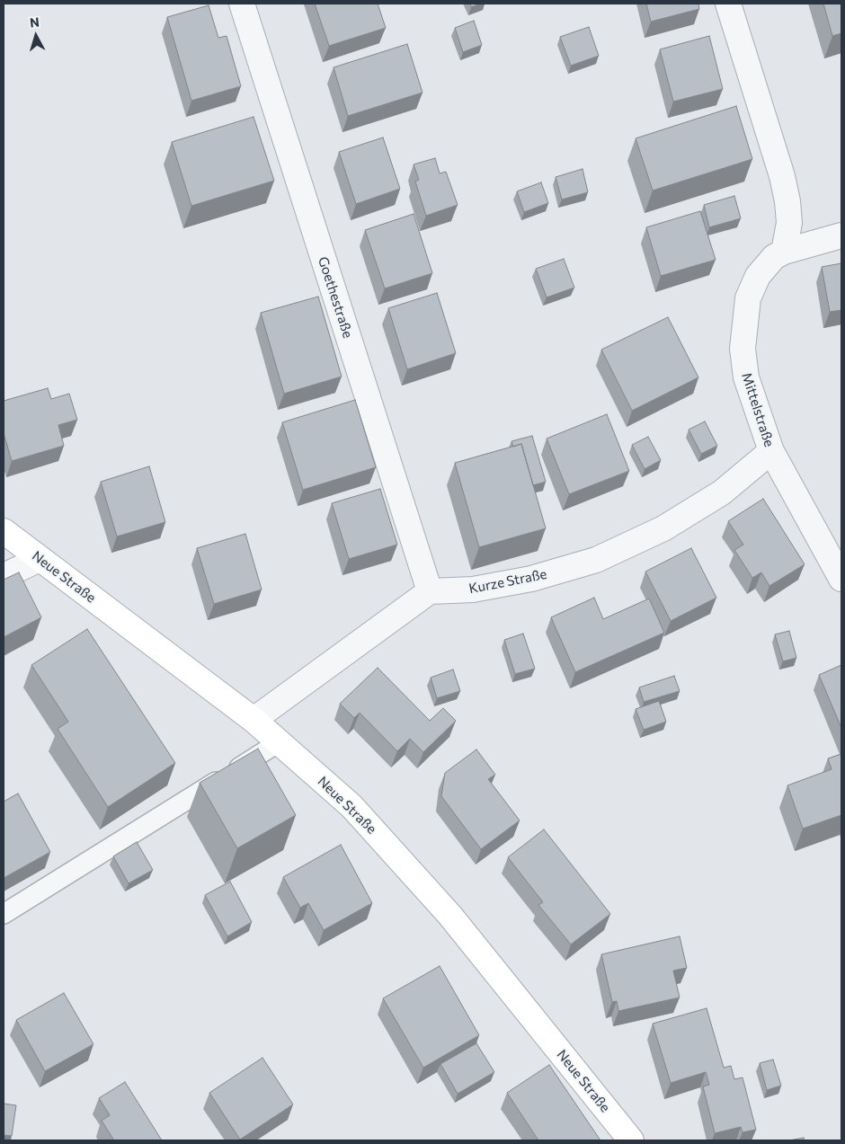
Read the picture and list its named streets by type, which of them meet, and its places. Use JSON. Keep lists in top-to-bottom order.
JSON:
{
  "streets": {
    "street": [
      "Goethestraße",
      "Mittelstraße",
      "Neue Straße",
      "Kurze Straße"
    ]
  },
  "crossings": [
    ["Goethestraße", "Kurze Straße"],
    ["Mittelstraße", "Kurze Straße"]
  ],
  "north": "top"
}
